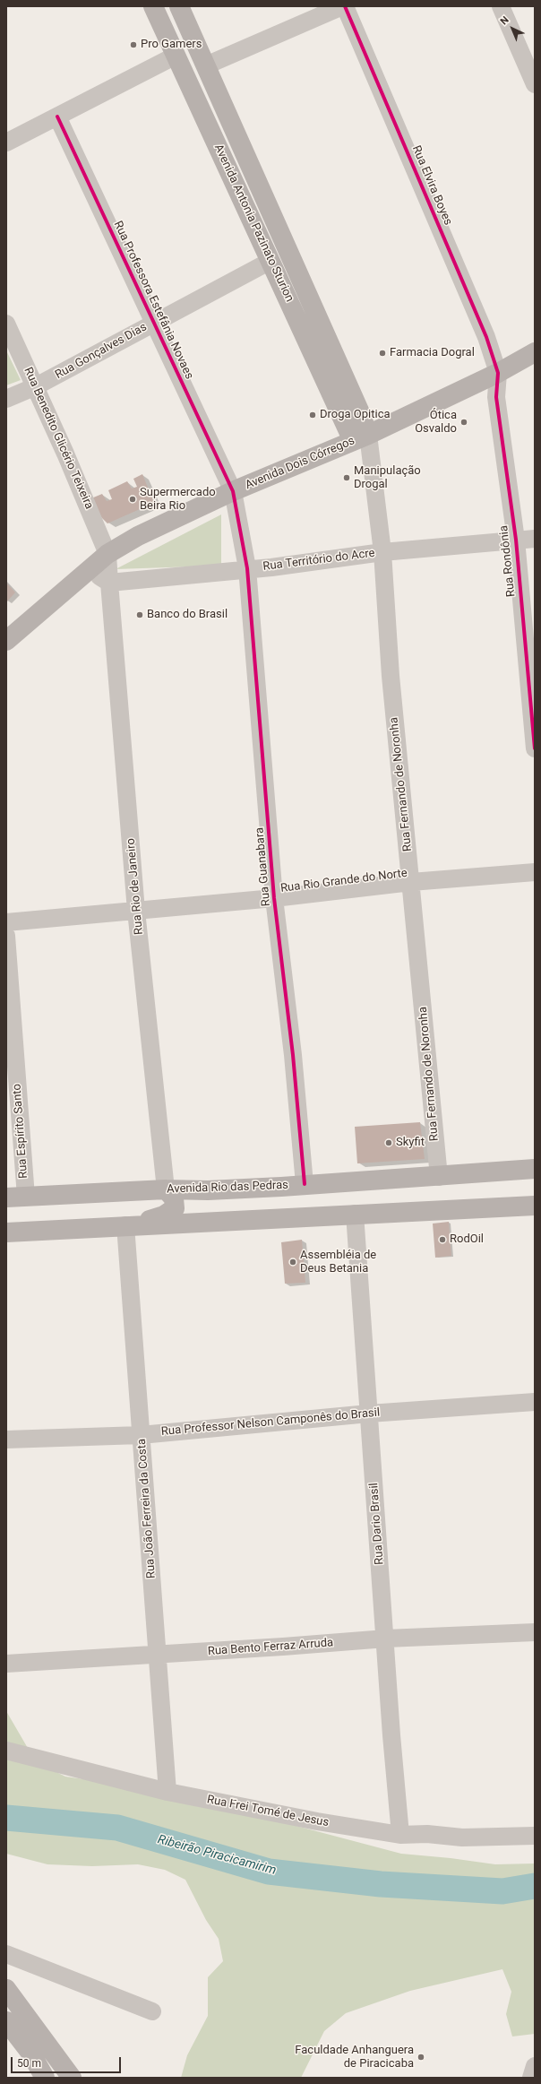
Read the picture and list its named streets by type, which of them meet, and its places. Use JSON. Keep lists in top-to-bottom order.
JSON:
{
  "streets": {
    "main road": ["Avenida Antonia Pazinato Sturion", "Avenida Dois Córregos", "Avenida Rio das Pedras"],
    "street": [
      "Rua Elvira Boyes",
      "Rua Professora Estefânia Novaes",
      "Rua Gonçalves Dias",
      "Rua Benedito Glicério Teixeira",
      "Rua Território do Acre",
      "Rua Rondônia",
      "Rua Fernando de Noronha",
      "Rua Guanabara",
      "Rua Rio Grande do Norte",
      "Rua Rio de Janeiro",
      "Rua Espírito Santo",
      "Rua Professor Nelson Camponês do Brasil",
      "Rua João Ferreira da Costa",
      "Rua Dario Brasil",
      "Rua Bento Ferraz Arruda",
      "Rua Frei Tomé de Jesus"
    ]
  },
  "crossings": [
    ["Rua Elvira Boyes", "Avenida Dois Córregos"],
    ["Rua Elvira Boyes", "Rua Rondônia"],
    ["Avenida Antonia Pazinato Sturion", "Rua Gonçalves Dias"],
    ["Avenida Antonia Pazinato Sturion", "Avenida Dois Córregos"],
    ["Avenida Antonia Pazinato Sturion", "Rua Fernando de Noronha"],
    ["Rua Professora Estefânia Novaes", "Rua Gonçalves Dias"],
    ["Rua Professora Estefânia Novaes", "Avenida Dois Córregos"],
    ["Rua Professora Estefânia Novaes", "Rua Território do Acre"],
    ["Rua Professora Estefânia Novaes", "Rua Guanabara"],
    ["Rua Gonçalves Dias", "Rua Benedito Glicério Teixeira"],
    ["Rua Benedito Glicério Teixeira", "Avenida Dois Córregos"],
    ["Avenida Dois Córregos", "Rua Rondônia"],
    ["Avenida Dois Córregos", "Rua Fernando de Noronha"],
    ["Rua Território do Acre", "Rua Rondônia"],
    ["Rua Território do Acre", "Rua Fernando de Noronha"],
    ["Rua Território do Acre", "Rua Guanabara"],
    ["Rua Território do Acre", "Rua Rio de Janeiro"],
    ["Rua Fernando de Noronha", "Rua Rio Grande do Norte"],
    ["Rua Fernando de Noronha", "Avenida Rio das Pedras"],
    ["Rua Guanabara", "Rua Rio Grande do Norte"],
    ["Rua Guanabara", "Avenida Rio das Pedras"],
    ["Rua Rio Grande do Norte", "Rua Rio de Janeiro"],
    ["Rua Rio de Janeiro", "Avenida Rio das Pedras"],
    ["Rua Espírito Santo", "Avenida Rio das Pedras"],
    ["Rua Professor Nelson Camponês do Brasil", "Rua João Ferreira da Costa"],
    ["Rua Professor Nelson Camponês do Brasil", "Rua Dario Brasil"],
    ["Rua João Ferreira da Costa", "Rua Bento Ferraz Arruda"],
    ["Rua João Ferreira da Costa", "Rua Frei Tomé de Jesus"],
    ["Rua Dario Brasil", "Rua Bento Ferraz Arruda"],
    ["Rua Dario Brasil", "Rua Frei Tomé de Jesus"]
  ],
  "water": ["Ribeirão Piracicamirim"],
  "places": [
    "Pro Gamers",
    "Farmacia Dogral",
    "Droga Opitica",
    "Ótica Osvaldo",
    "Manipulação Drogal",
    "Supermercado Beira Rio",
    "Banco do Brasil",
    "Skyfit",
    "RodOil",
    "Assembléia de Deus Betania",
    "Faculdade Anhanguera de Piracicaba"
  ],
  "scale_bar": "50 m",
  "north": "top left"
}
